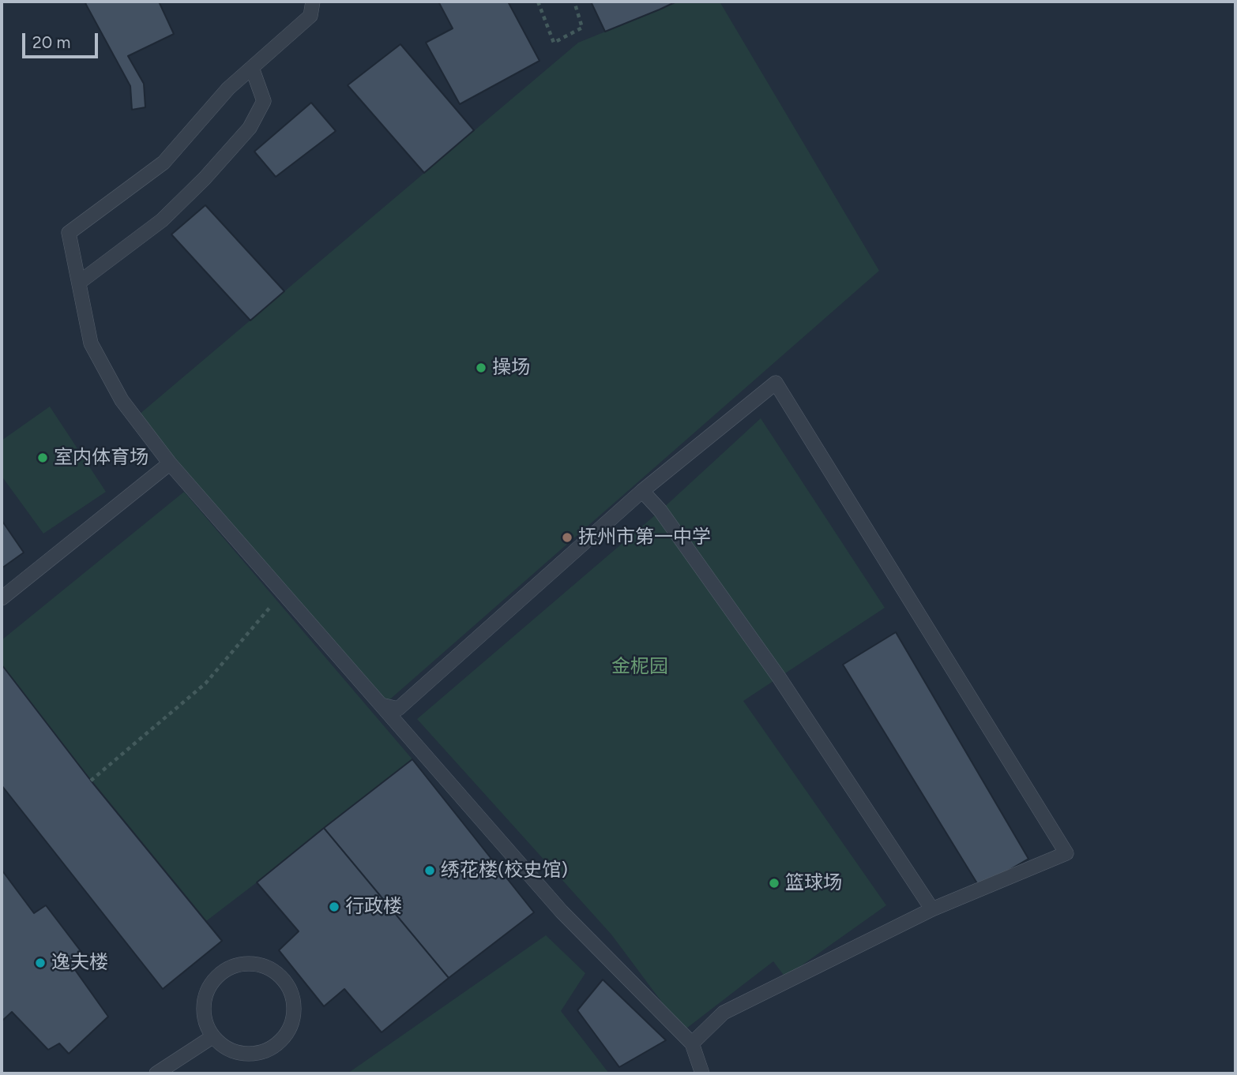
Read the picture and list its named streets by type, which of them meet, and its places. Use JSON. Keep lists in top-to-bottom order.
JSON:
{
  "parks": ["金柅园"],
  "places": [
    "操场",
    "室内体育场",
    "抚州市第一中学",
    "绣花楼(校史馆)",
    "篮球场",
    "行政楼",
    "逸夫楼"
  ],
  "scale_bar": "20 m"
}
